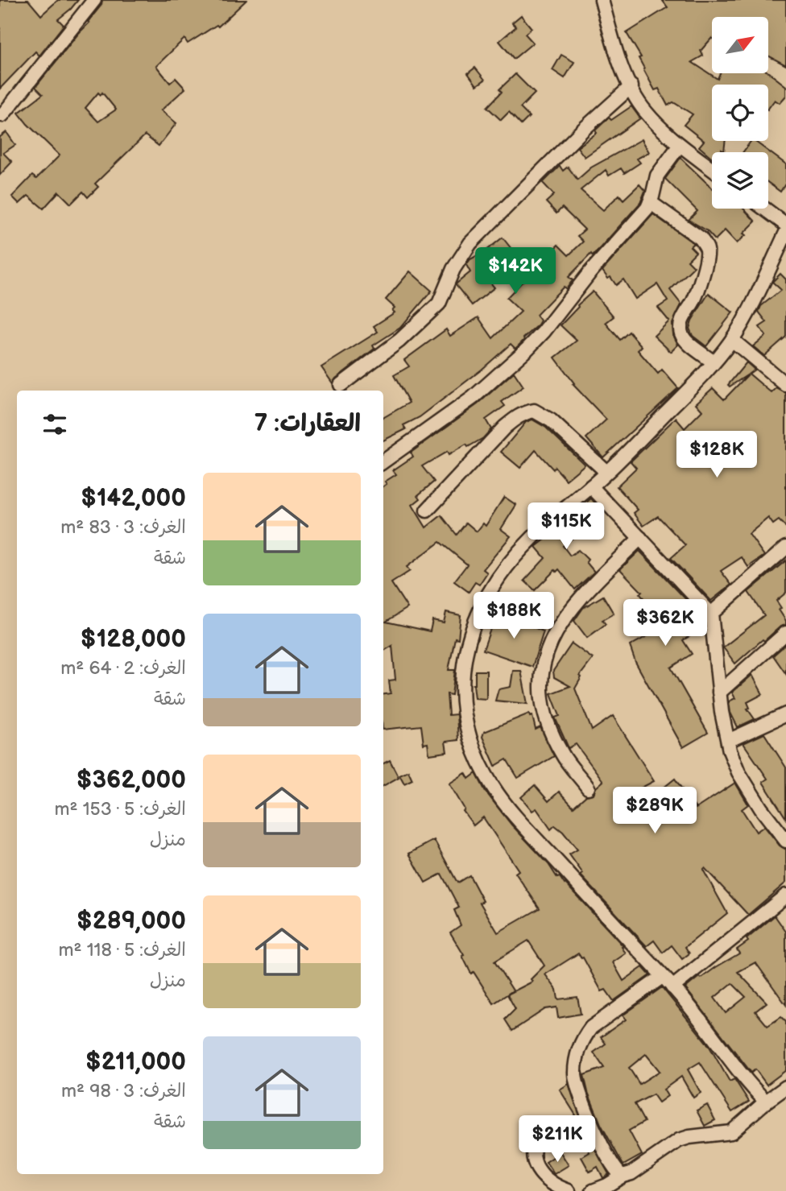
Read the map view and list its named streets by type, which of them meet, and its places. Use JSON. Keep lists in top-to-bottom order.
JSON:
{
  "north": "top right",
  "page": {
    "price": [
      "$142K",
      "$128K",
      "$115K",
      "$188K",
      "$362K",
      "$289K",
      "$211K"
    ],
    "heading": "العقارات: 7",
    "list": [
      {
        "name": "$142,000",
        "note": "الغرف: 3 · 83 m² · شقة"
      },
      {
        "name": "$128,000",
        "note": "الغرف: 2 · 64 m² · شقة"
      },
      {
        "name": "$362,000",
        "note": "الغرف: 5 · 153 m² · منزل"
      },
      {
        "name": "$289,000",
        "note": "الغرف: 5 · 118 m² · منزل"
      },
      {
        "name": "$211,000",
        "note": "الغرف: 3 · 98 m² · شقة"
      }
    ]
  }
}
